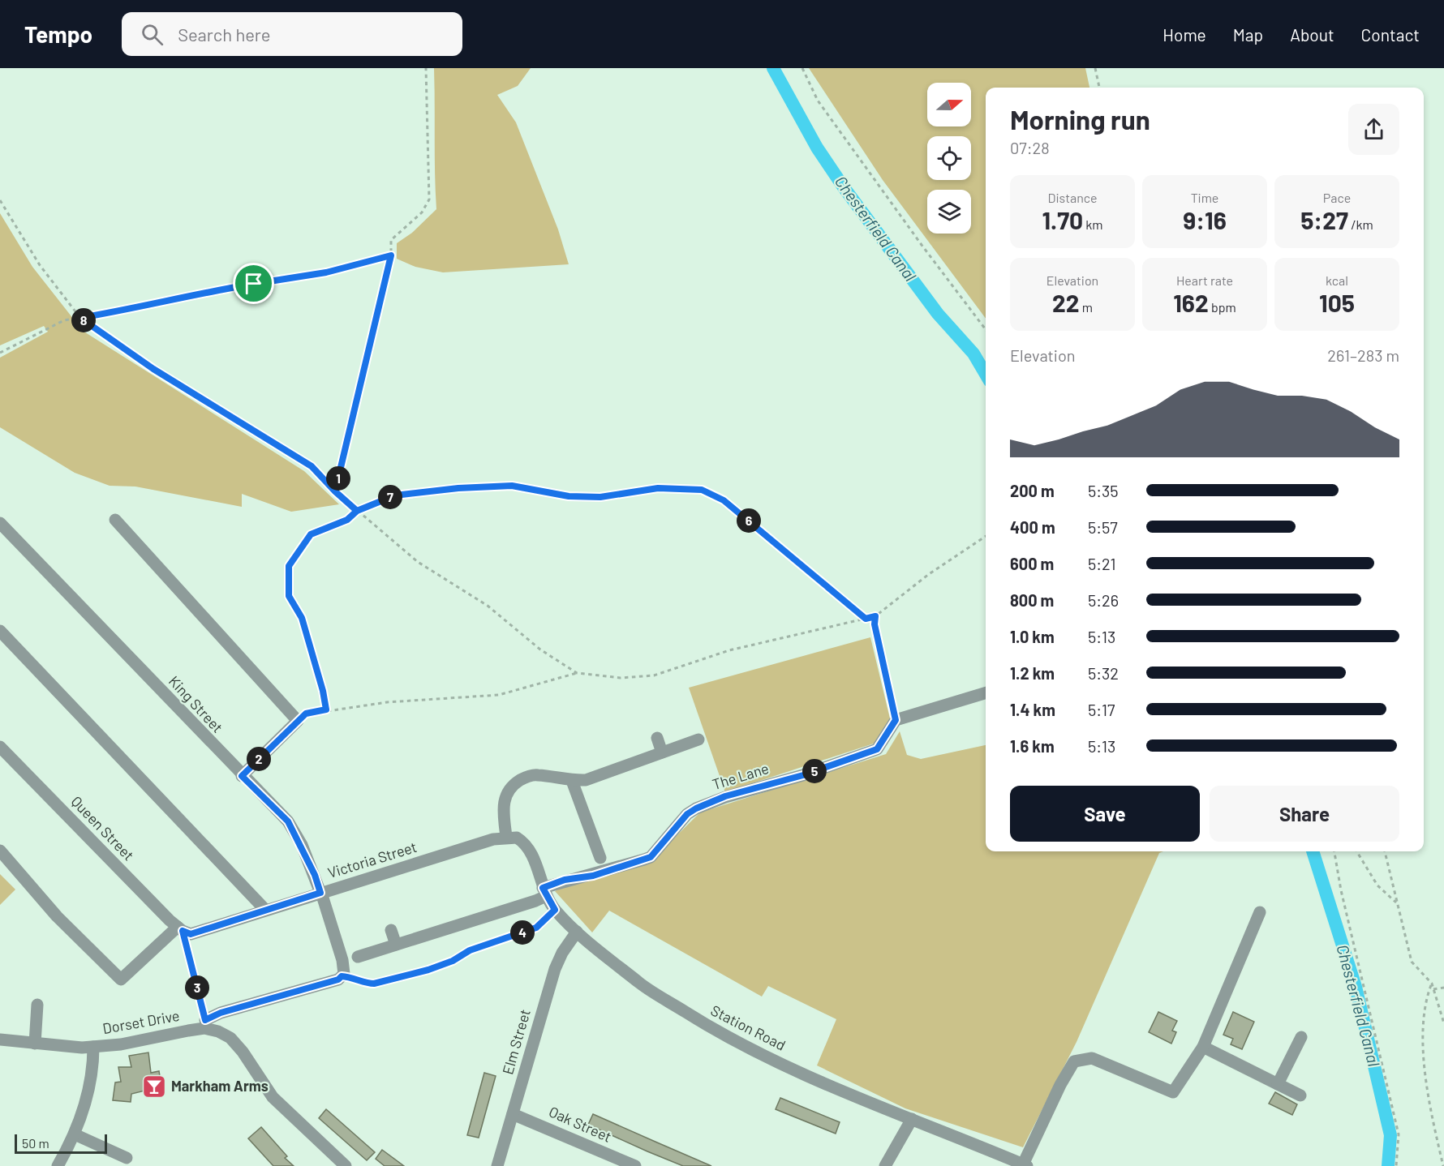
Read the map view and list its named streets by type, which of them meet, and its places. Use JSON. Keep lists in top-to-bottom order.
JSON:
{
  "streets": {
    "street": [
      "King Street",
      "The Lane",
      "Queen Street",
      "Victoria Street",
      "Dorset Drive",
      "Station Road",
      "Elm Street",
      "Oak Street"
    ]
  },
  "crossings": [
    ["King Street", "Victoria Street"],
    ["The Lane", "Station Road"],
    ["Queen Street", "Victoria Street"],
    ["Victoria Street", "Station Road"],
    ["Station Road", "Elm Street"],
    ["Elm Street", "Oak Street"]
  ],
  "water": ["Chesterfield Canal"],
  "places": {
    "bar": ["Markham Arms"]
  },
  "scale_bar": "50 m",
  "north": "right",
  "page": {
    "header": "Tempo",
    "search": "Search here",
    "nav": [
      "Home",
      "Map",
      "About",
      "Contact"
    ],
    "heading": ["Morning run", "07:28"],
    "stats": [
      ["Distance", "1.70 km"],
      ["Time", "9:16"],
      ["Pace", "5:27 /km"],
      ["Elevation", "22 m"],
      ["Heart rate", "162 bpm"],
      ["kcal", "105"]
    ],
    "pins": [
      "8",
      "1",
      "7",
      "6",
      "2",
      "5",
      "4",
      "3"
    ],
    "chart": ["Elevation", "261–283 m"],
    "list": [
      {
        "name": "200 m",
        "note": "5:35"
      },
      {
        "name": "400 m",
        "note": "5:57"
      },
      {
        "name": "600 m",
        "note": "5:21"
      },
      {
        "name": "800 m",
        "note": "5:26"
      },
      {
        "name": "1.0 km",
        "note": "5:13"
      },
      {
        "name": "1.2 km",
        "note": "5:32"
      },
      {
        "name": "1.4 km",
        "note": "5:17"
      },
      {
        "name": "1.6 km",
        "note": "5:13"
      }
    ],
    "buttons": ["Save", "Share"],
    "scale": "50 m"
  }
}
